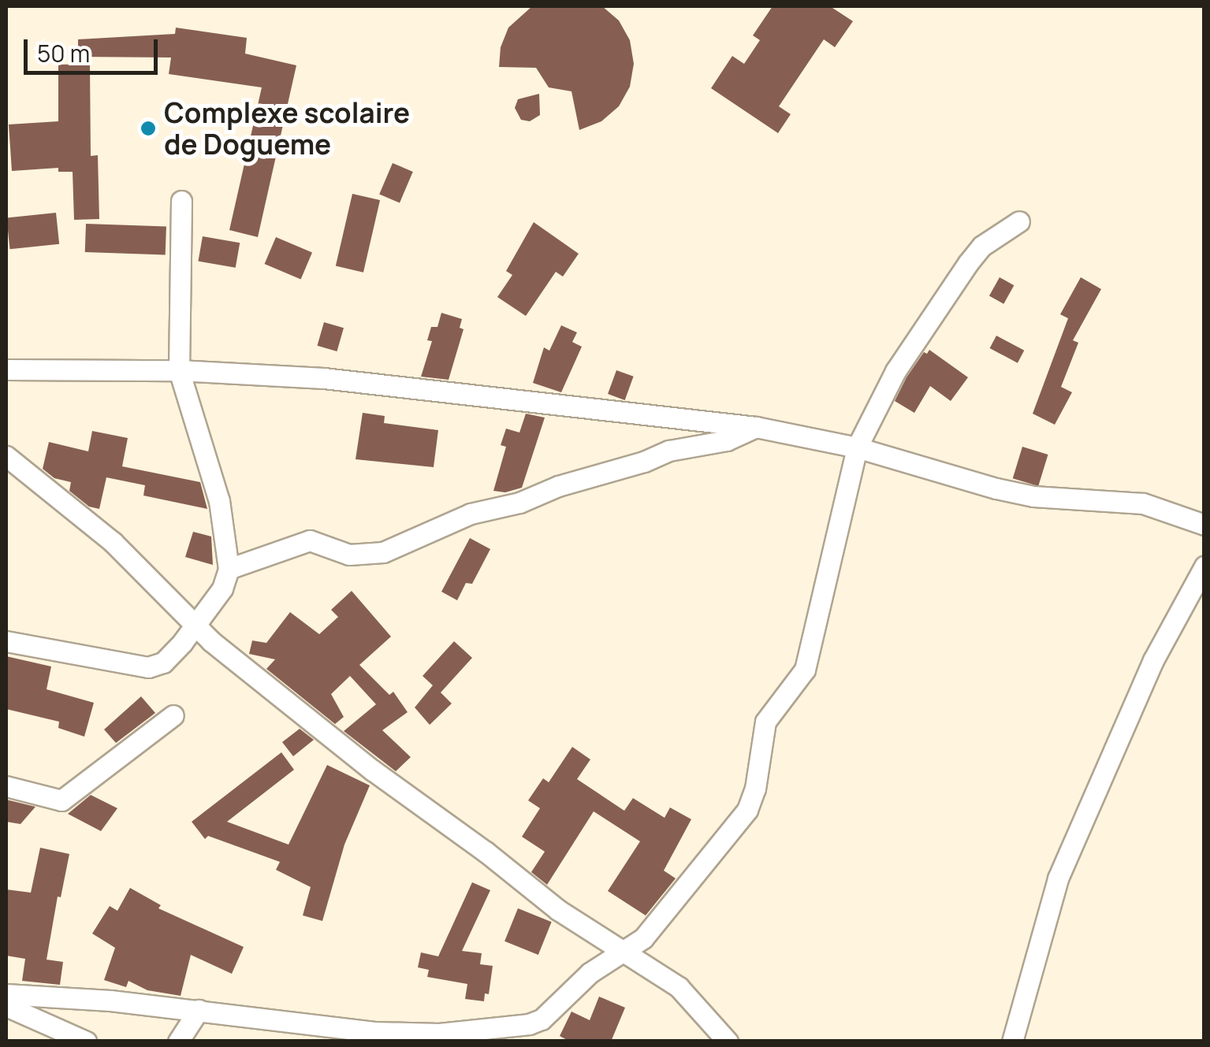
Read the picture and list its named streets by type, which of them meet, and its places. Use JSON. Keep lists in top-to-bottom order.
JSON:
{
  "places": ["Complexe scolaire de Dogueme"],
  "scale_bar": "50 m"
}
